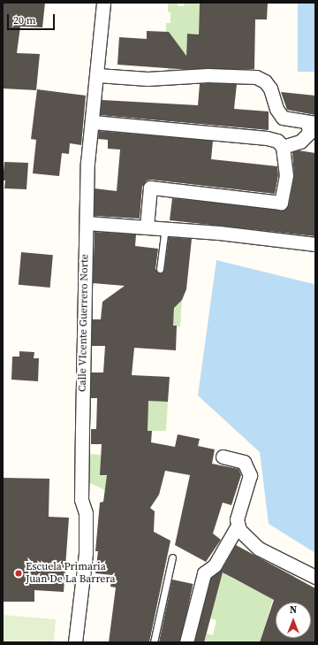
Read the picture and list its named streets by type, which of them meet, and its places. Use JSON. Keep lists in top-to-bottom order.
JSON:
{
  "streets": {
    "street": ["Calle VIcente Guerrero Norte"]
  },
  "places": ["Escuela Primaria Juan De La Barrera"],
  "scale_bar": "20 m",
  "north": "top"
}
